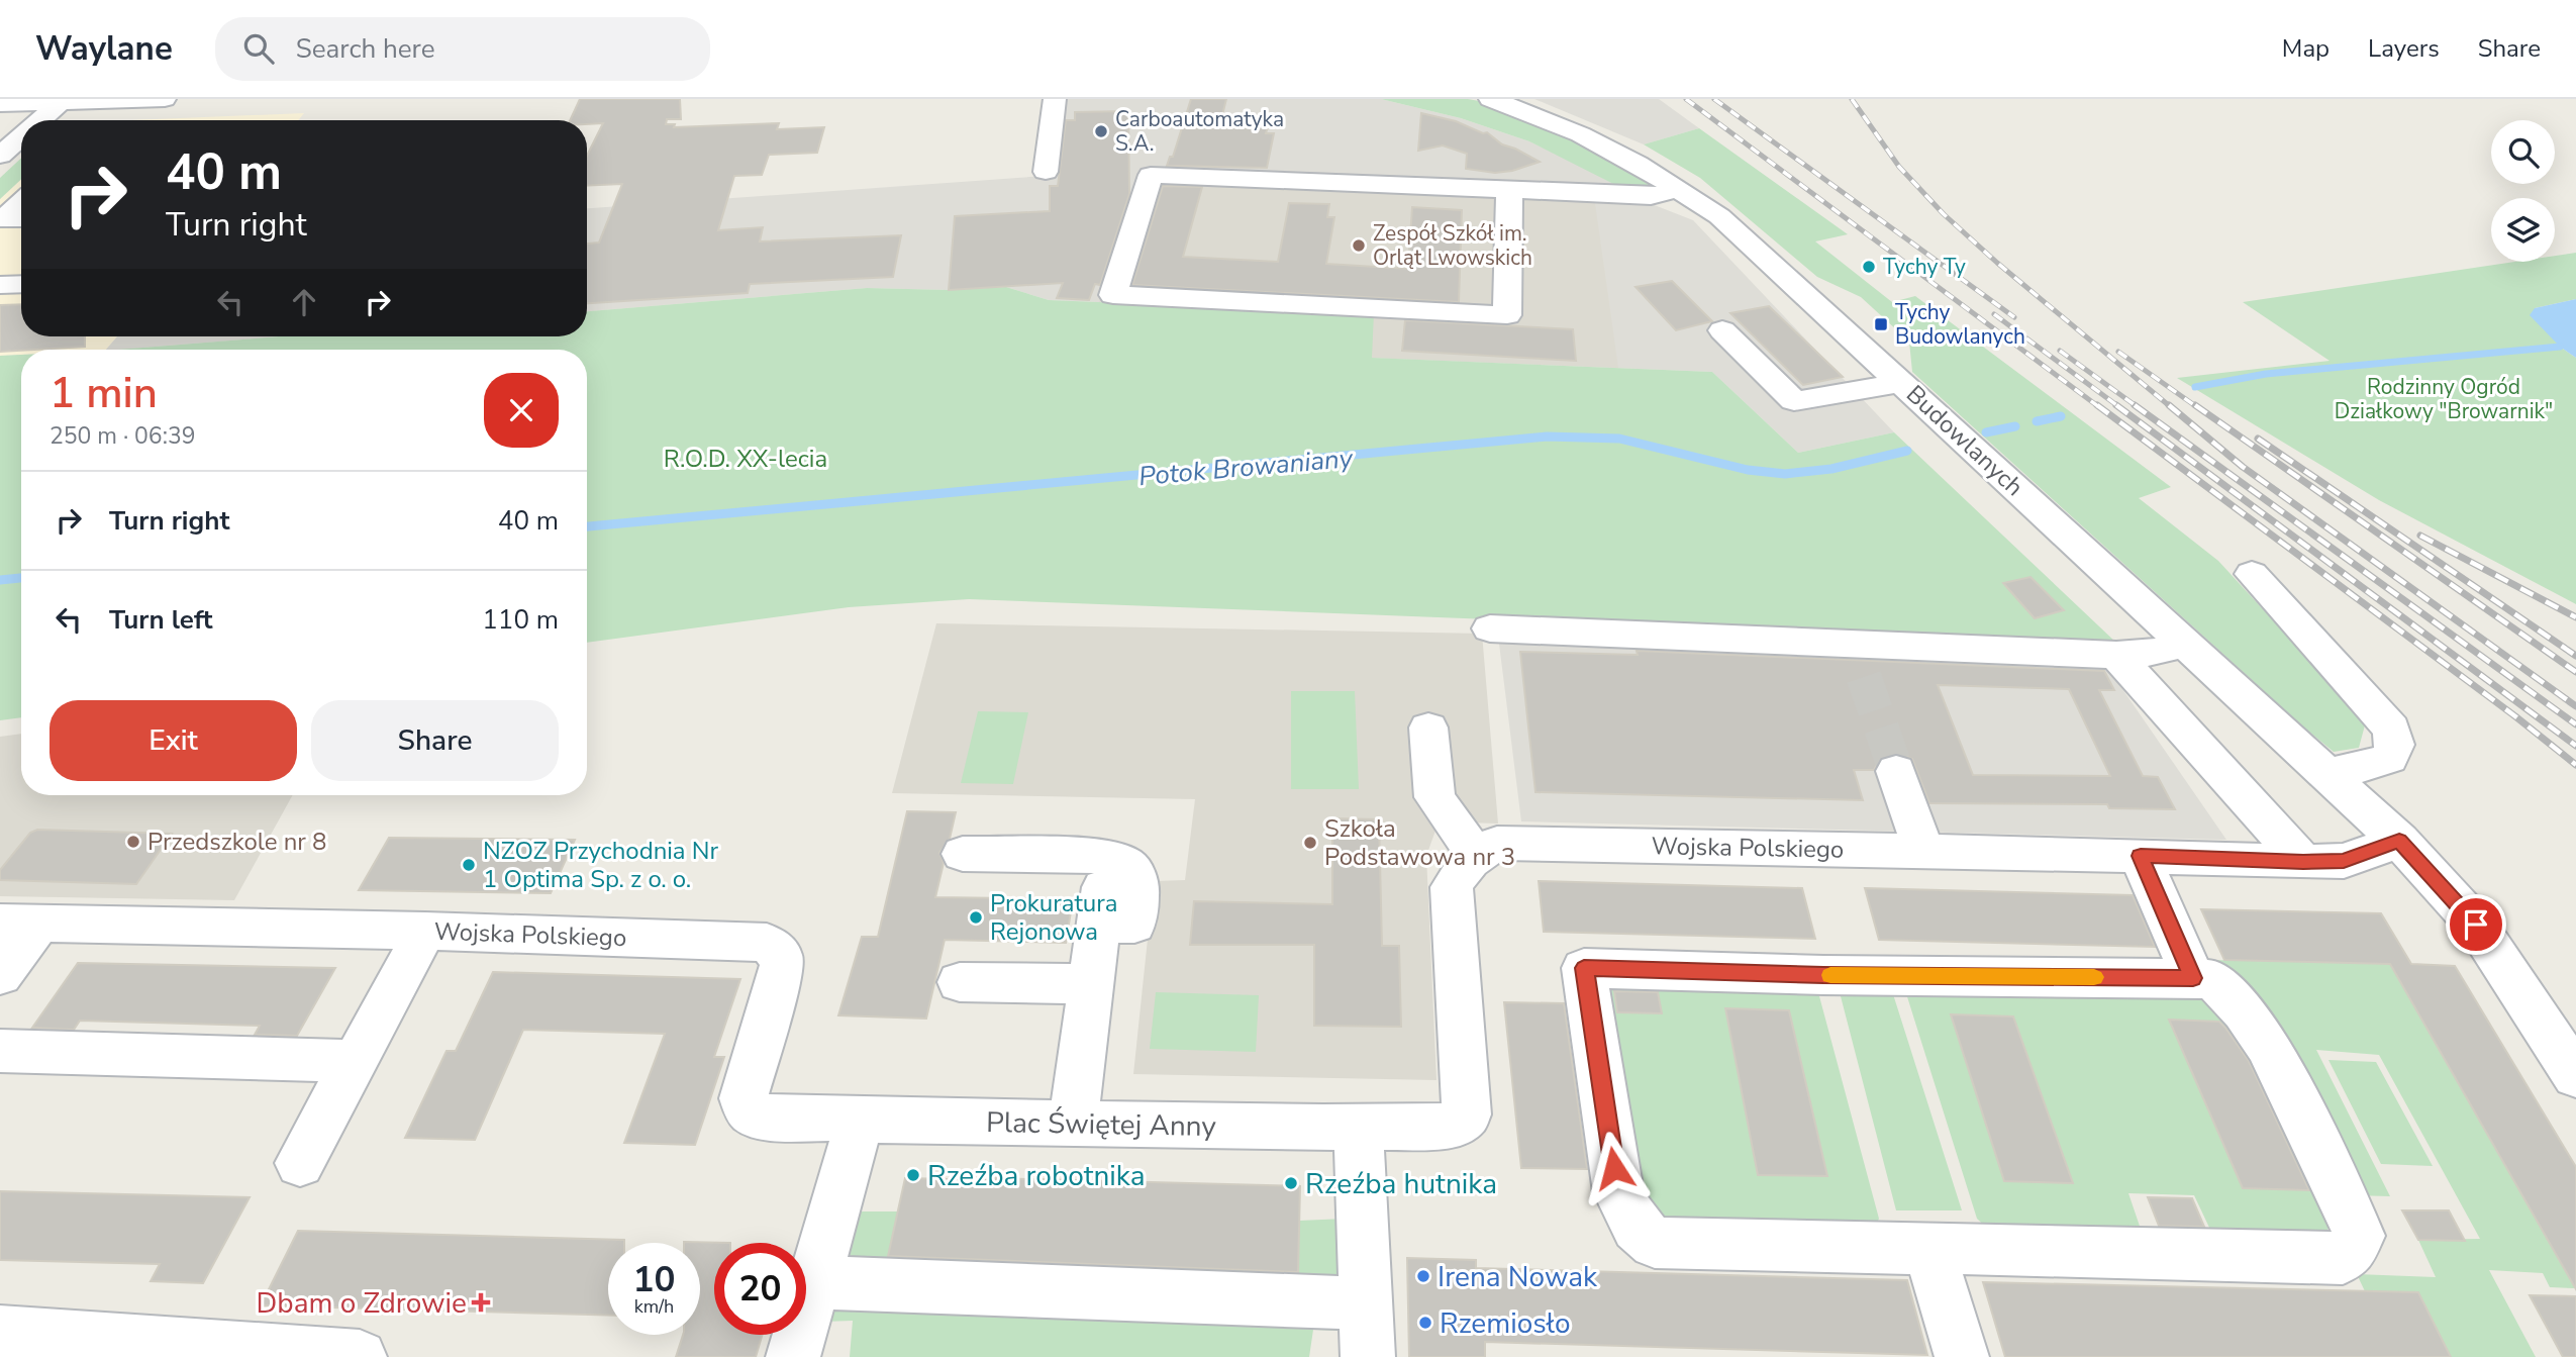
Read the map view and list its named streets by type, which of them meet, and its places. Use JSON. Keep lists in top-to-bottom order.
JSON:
{
  "streets": {
    "street": ["Budowlanych", "Wojska Polskiego", "Plac Świętej Anny"]
  },
  "crossings": [
    ["Budowlanych", "Wojska Polskiego"],
    ["Wojska Polskiego", "Plac Świętej Anny"]
  ],
  "water": ["Potok Browaniany"],
  "parks": ["Rodzinny Ogród Działkowy \"Browarnik\"", "R.O.D. XX-lecia"],
  "places": {
    "other": [
      "Carboautomatyka S.A.",
      "Zespół Szkół im. Orląt Lwowskich",
      "Tychy Ty",
      "Przedszkole nr 8",
      "Szkoła Podstawowa nr 3",
      "NZOZ Przychodnia Nr 1 Optima Sp. z o. o.",
      "Prokuratura Rejonowa",
      "Rzeźba robotnika",
      "Rzeźba hutnika",
      "Irena Nowak",
      "Rzemiosło"
    ],
    "transit": ["Tychy Budowlanych"],
    "health": ["Dbam o Zdrowie"]
  },
  "page": {
    "header": "Waylane",
    "search": "Search here",
    "nav": ["Map", "Layers", "Share"],
    "turn": ["40 m", "Turn right"],
    "heading": ["1 min", "250 m · 06:39"],
    "list": [
      {
        "name": "Turn right",
        "value": "40 m"
      },
      {
        "name": "Turn left",
        "value": "110 m"
      }
    ],
    "buttons": ["Exit", "Share"],
    "speed": "10 km/h",
    "limit": "20"
  }
}
